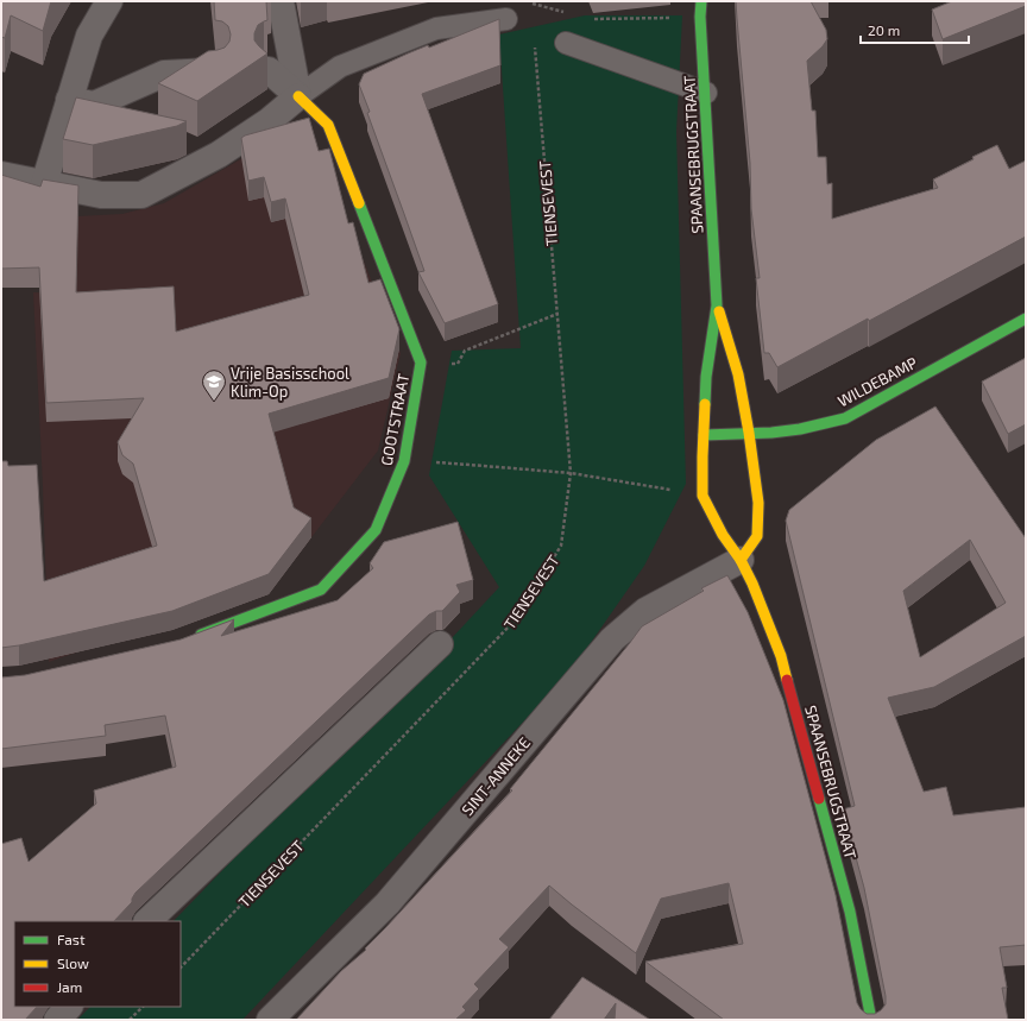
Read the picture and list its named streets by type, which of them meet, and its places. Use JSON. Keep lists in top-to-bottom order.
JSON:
{
  "streets": {
    "street": [
      "SPAANSEBRUGSTRAAT",
      "WILDEBAMP",
      "GOOTSTRAAT",
      "SINT-ANNEKE"
    ],
    "path": ["TIENSEVEST"]
  },
  "crossings": [
    ["SPAANSEBRUGSTRAAT", "WILDEBAMP"],
    ["SPAANSEBRUGSTRAAT", "SINT-ANNEKE"]
  ],
  "places": {
    "school or university": ["Vrije Basisschool Klim-Op"]
  },
  "legend": ["Fast", "Slow", "Jam"],
  "scale_bar": "20 m"
}
